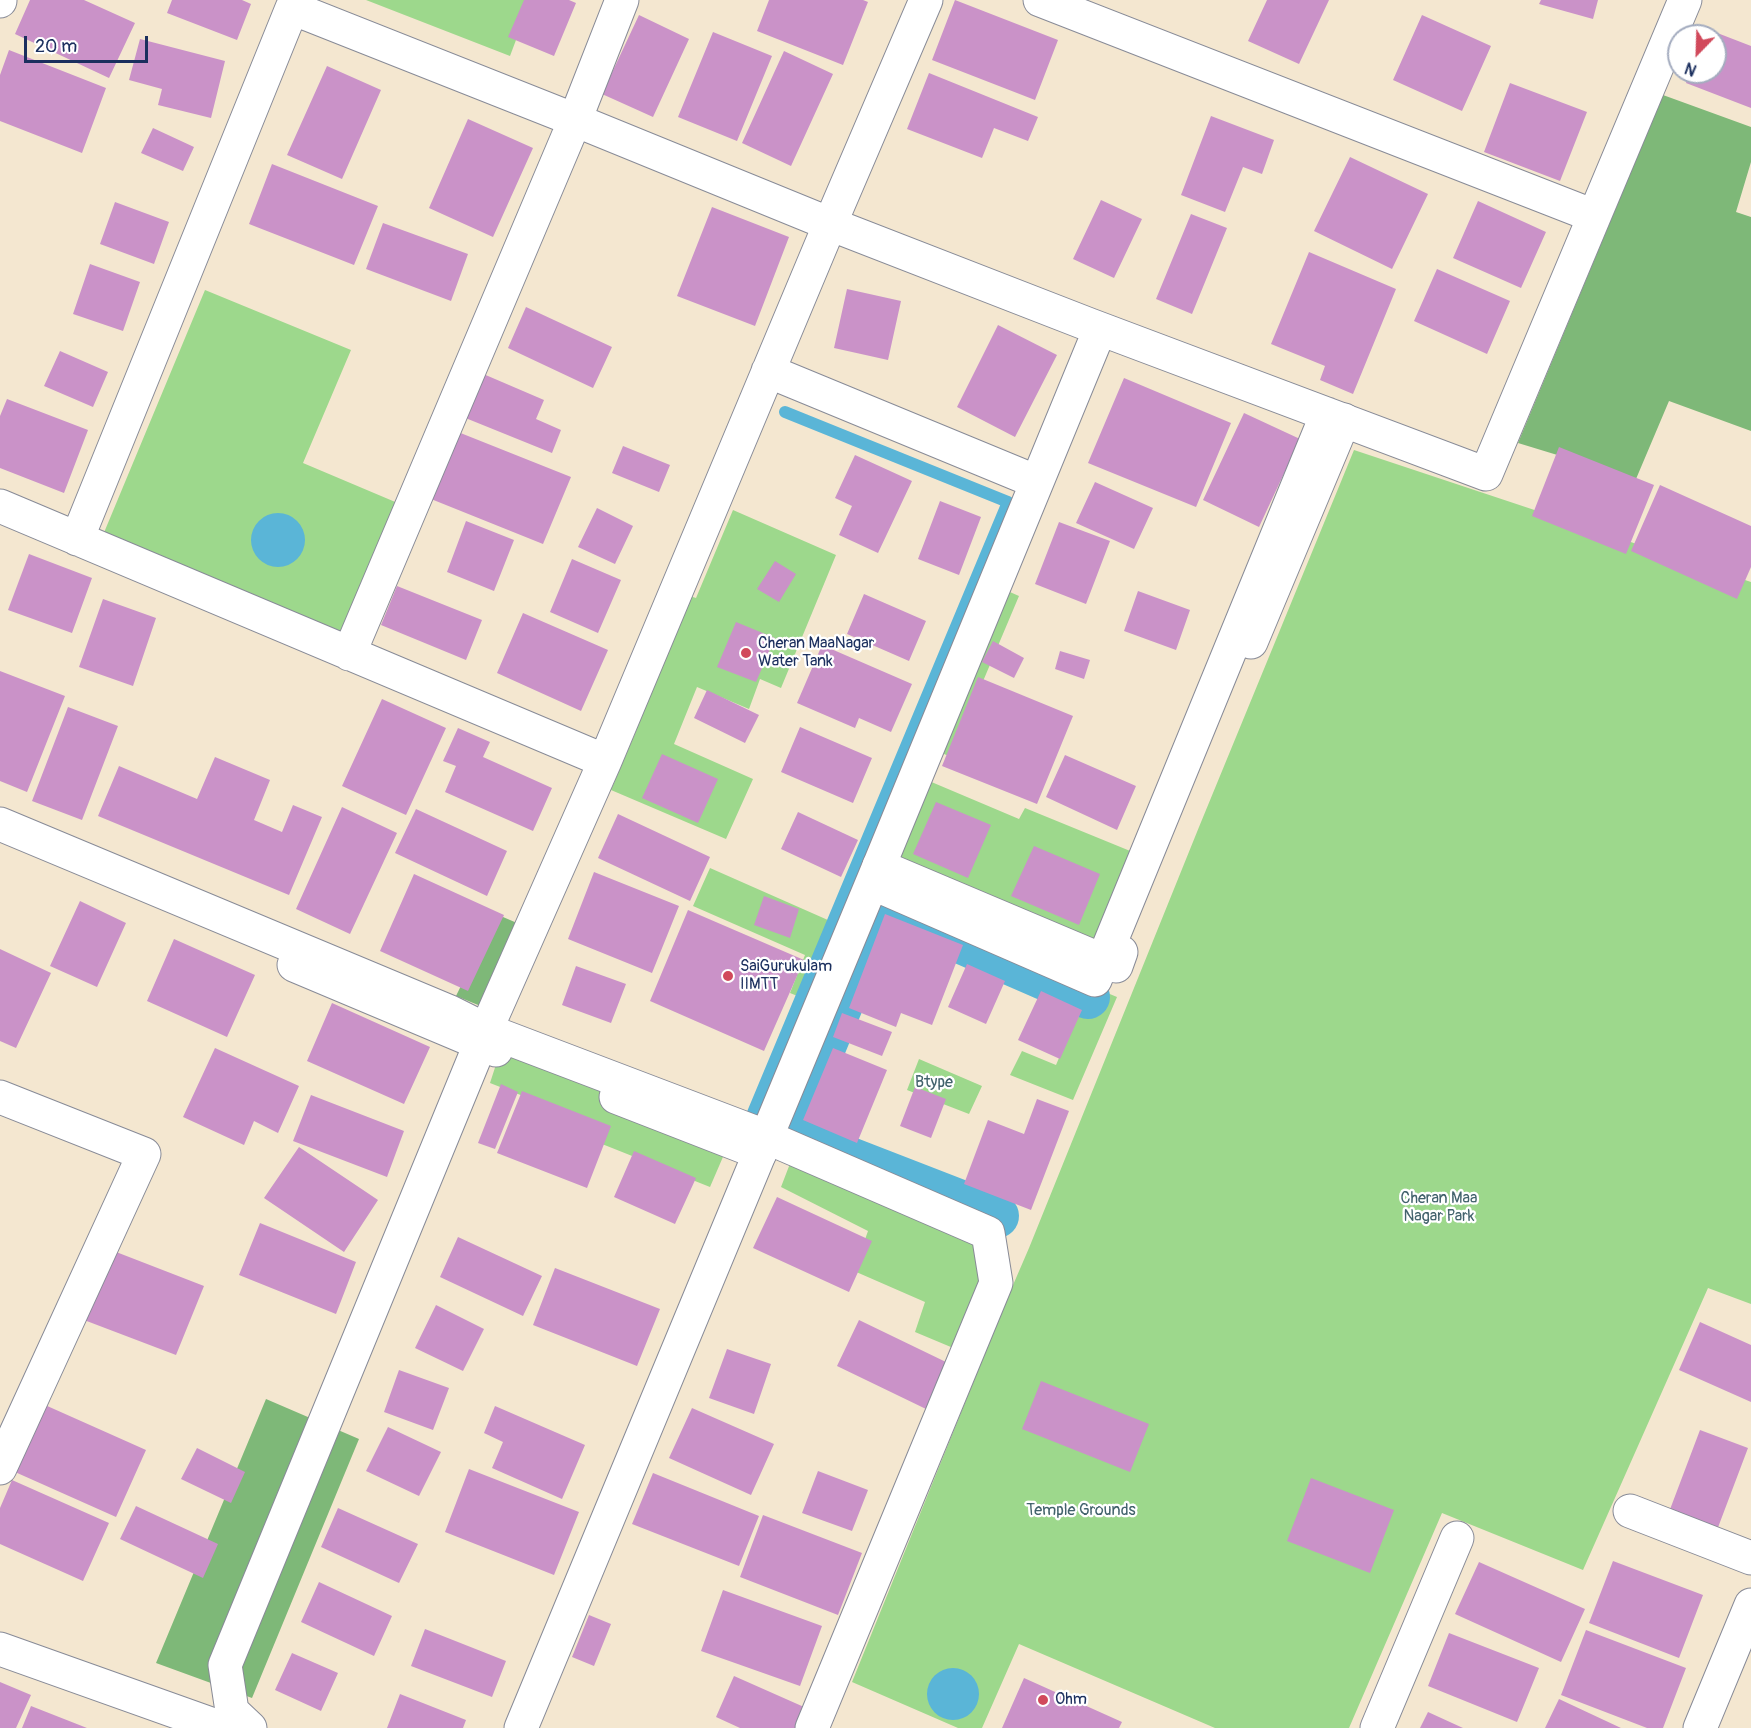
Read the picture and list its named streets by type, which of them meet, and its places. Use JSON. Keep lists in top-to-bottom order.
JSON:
{
  "parks": ["Btype", "Cheran Maa Nagar Park", "Temple Grounds"],
  "places": ["Cheran MaaNagar Water Tank", "SaiGurukulam IIMTT", "Ohm"],
  "scale_bar": "20 m",
  "north": "bottom left"
}
